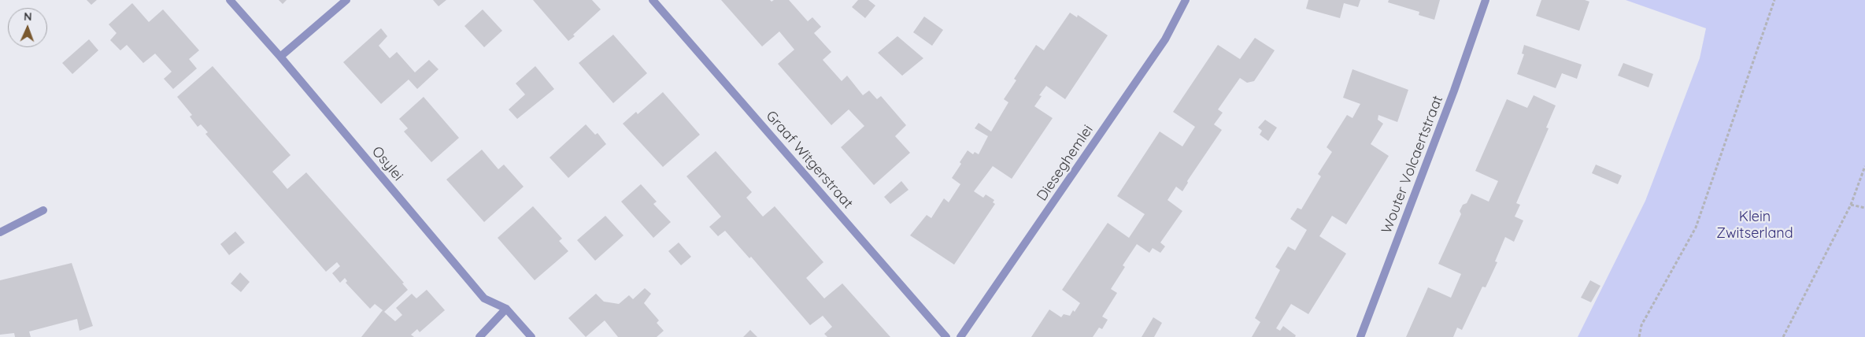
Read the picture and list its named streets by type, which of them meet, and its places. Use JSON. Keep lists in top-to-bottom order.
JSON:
{
  "streets": {
    "street": [
      "Graaf Witgerstraat",
      "Dieseghemlei",
      "Osylei",
      "Wouter Volcaertstraat"
    ]
  },
  "parks": ["Klein Zwitserland"],
  "north": "top"
}
